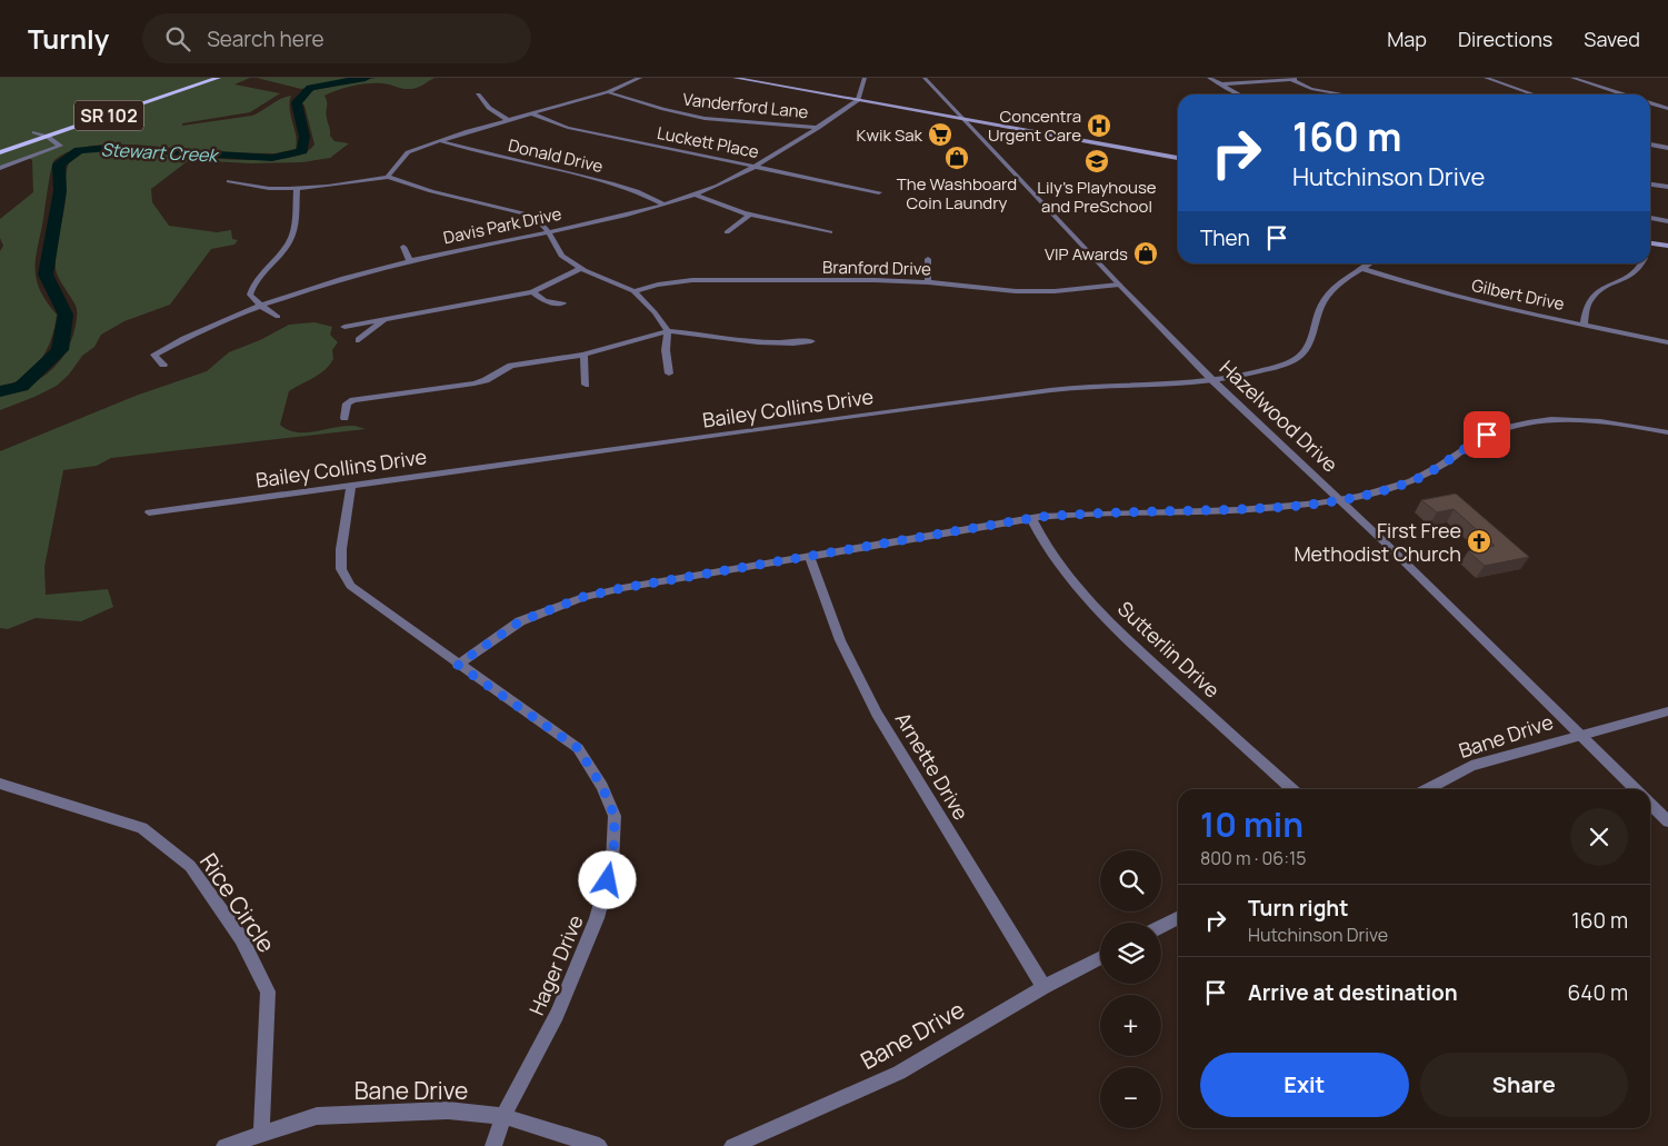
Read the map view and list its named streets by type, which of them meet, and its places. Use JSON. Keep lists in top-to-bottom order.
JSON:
{
  "streets": {
    "main road": ["SR 102"],
    "street": [
      "Vanderford Lane",
      "Luckett Place",
      "Donald Drive",
      "Davis Park Drive",
      "Branford Drive",
      "Gilbert Drive",
      "Bailey Collins Drive",
      "Hazelwood Drive",
      "Sutterlin Drive",
      "Bane Drive",
      "Arnette Drive",
      "Rice Circle",
      "Hager Drive"
    ]
  },
  "crossings": [
    ["Vanderford Lane", "Davis Park Drive"],
    ["Luckett Place", "Davis Park Drive"],
    ["Donald Drive", "Davis Park Drive"],
    ["Branford Drive", "Hazelwood Drive"],
    ["Gilbert Drive", "Bailey Collins Drive"],
    ["Bailey Collins Drive", "Hazelwood Drive"],
    ["Bailey Collins Drive", "Hager Drive"],
    ["Hazelwood Drive", "Bane Drive"],
    ["Bane Drive", "Arnette Drive"],
    ["Bane Drive", "Rice Circle"],
    ["Bane Drive", "Hager Drive"]
  ],
  "water": ["Stewart Creek"],
  "places": {
    "hospital": ["Concentra Urgent Care"],
    "supermarket": ["Kwik Sak"],
    "shop": ["The Washboard Coin Laundry", "VIP Awards"],
    "school or university": ["Lily's Playhouse and PreSchool"],
    "church": ["First Free Methodist Church"]
  },
  "page": {
    "header": "Turnly",
    "search": "Search here",
    "nav": ["Map", "Directions", "Saved"],
    "turn": ["160 m", "Hutchinson Drive"],
    "then": "Then",
    "heading": ["10 min", "800 m · 06:15"],
    "map_buttons": ["+", "−"],
    "list": [
      {
        "name": "Turn right",
        "note": "Hutchinson Drive",
        "value": "160 m"
      },
      {
        "name": "Arrive at destination",
        "value": "640 m"
      }
    ],
    "buttons": ["Exit", "Share"]
  }
}
